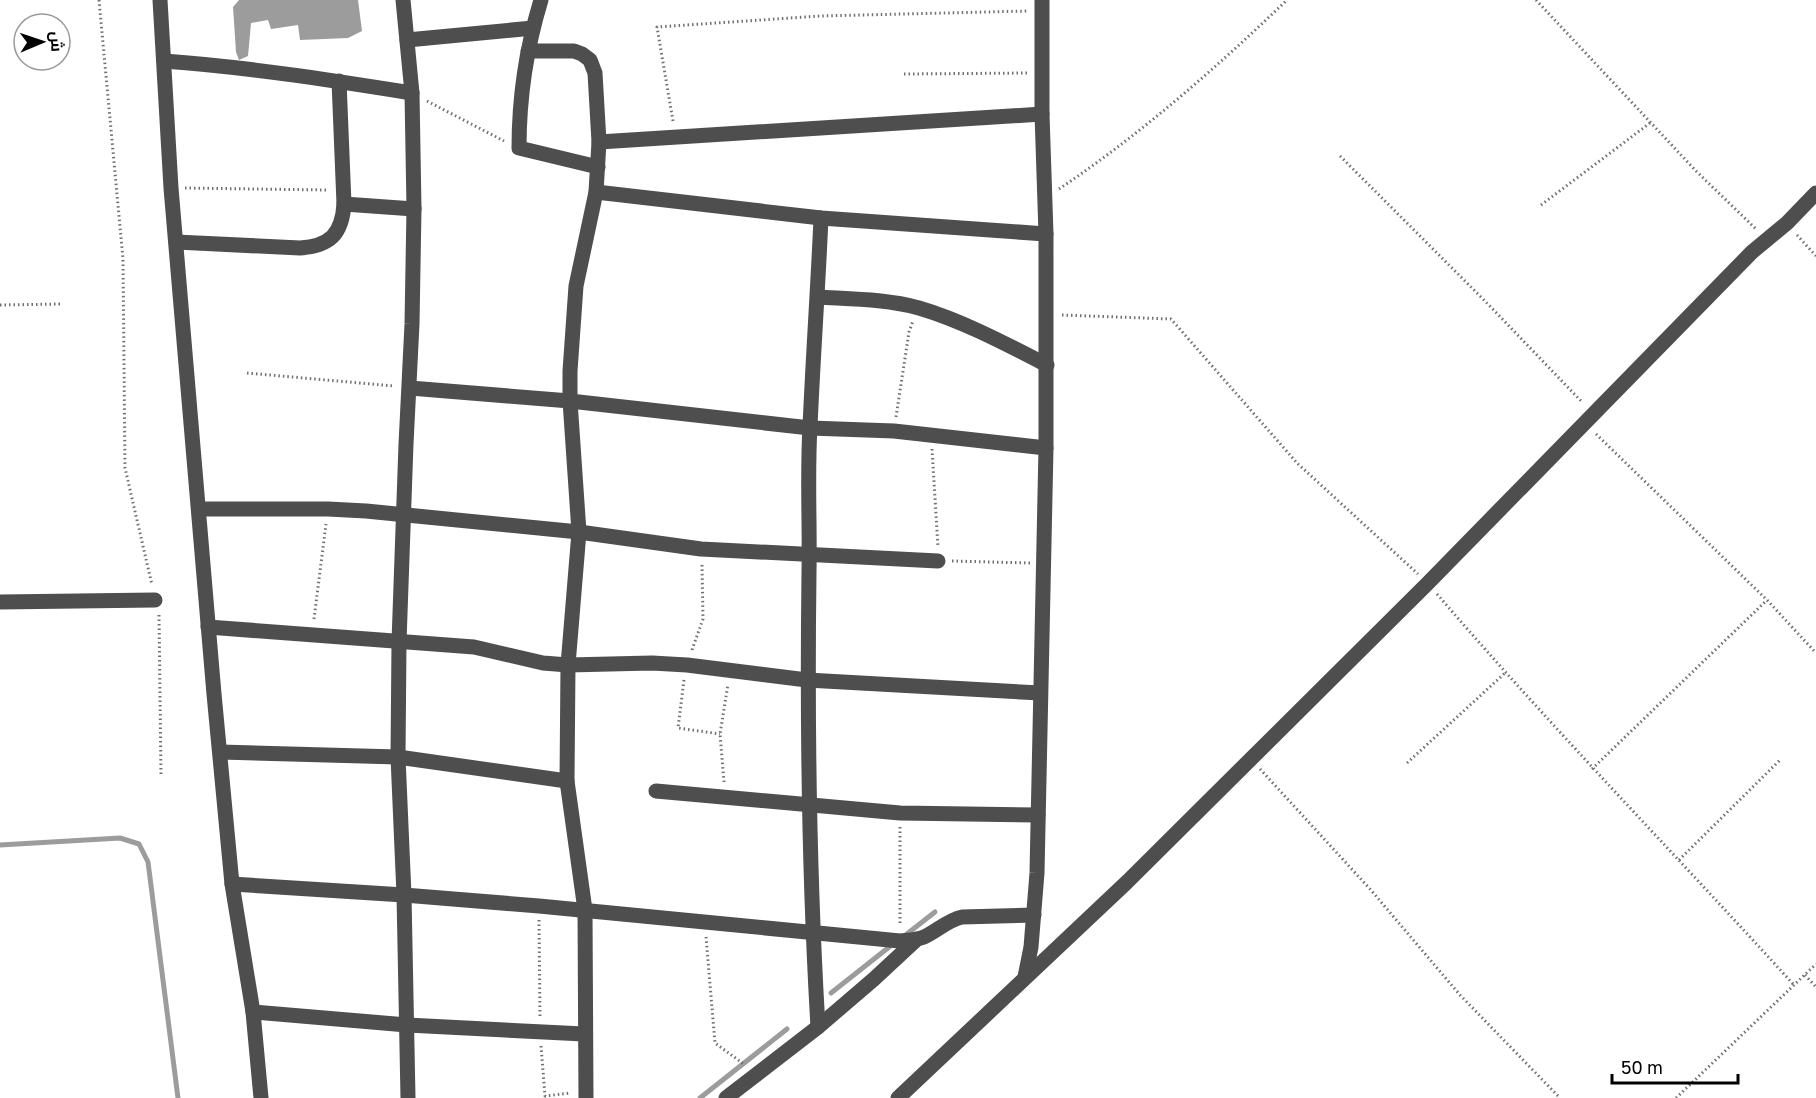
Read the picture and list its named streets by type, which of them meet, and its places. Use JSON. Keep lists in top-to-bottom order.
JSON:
{
  "scale_bar": "50 m",
  "north": "right"
}
